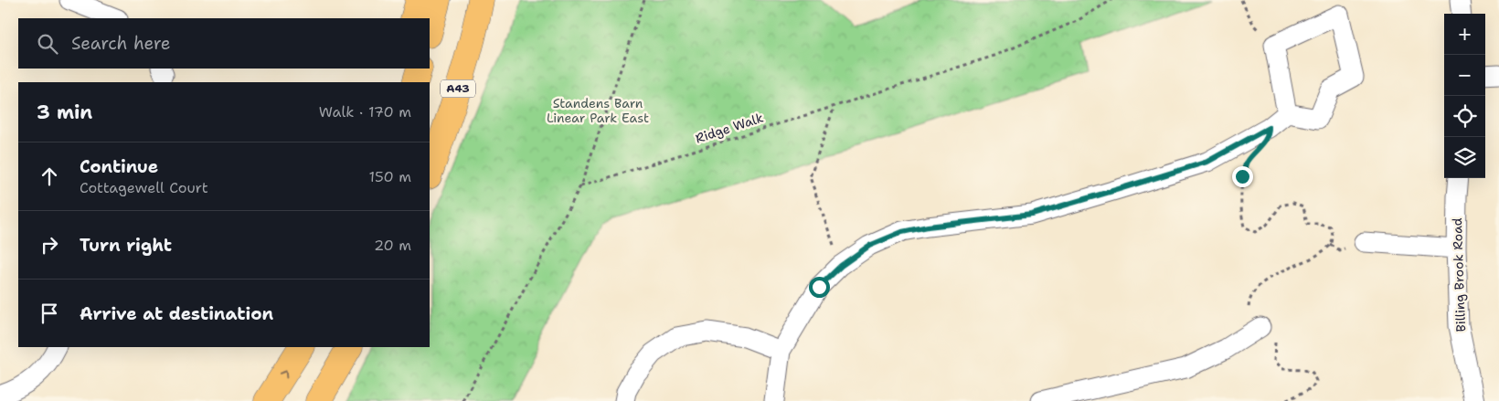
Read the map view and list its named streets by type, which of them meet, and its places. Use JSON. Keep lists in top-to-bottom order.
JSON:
{
  "streets": {
    "highway": ["A43"],
    "street": ["Billing Brook Road"],
    "path": ["Ridge Walk"]
  },
  "parks": ["Standens Barn Linear Park East"],
  "page": {
    "map_buttons": ["+", "−"],
    "search": "Search here",
    "heading": ["3 min", "Walk · 170 m"],
    "list": [
      ["Continue", "Cottagewell Court", "150 m"],
      ["Turn right", "20 m"],
      "Arrive at destination"
    ]
  }
}
